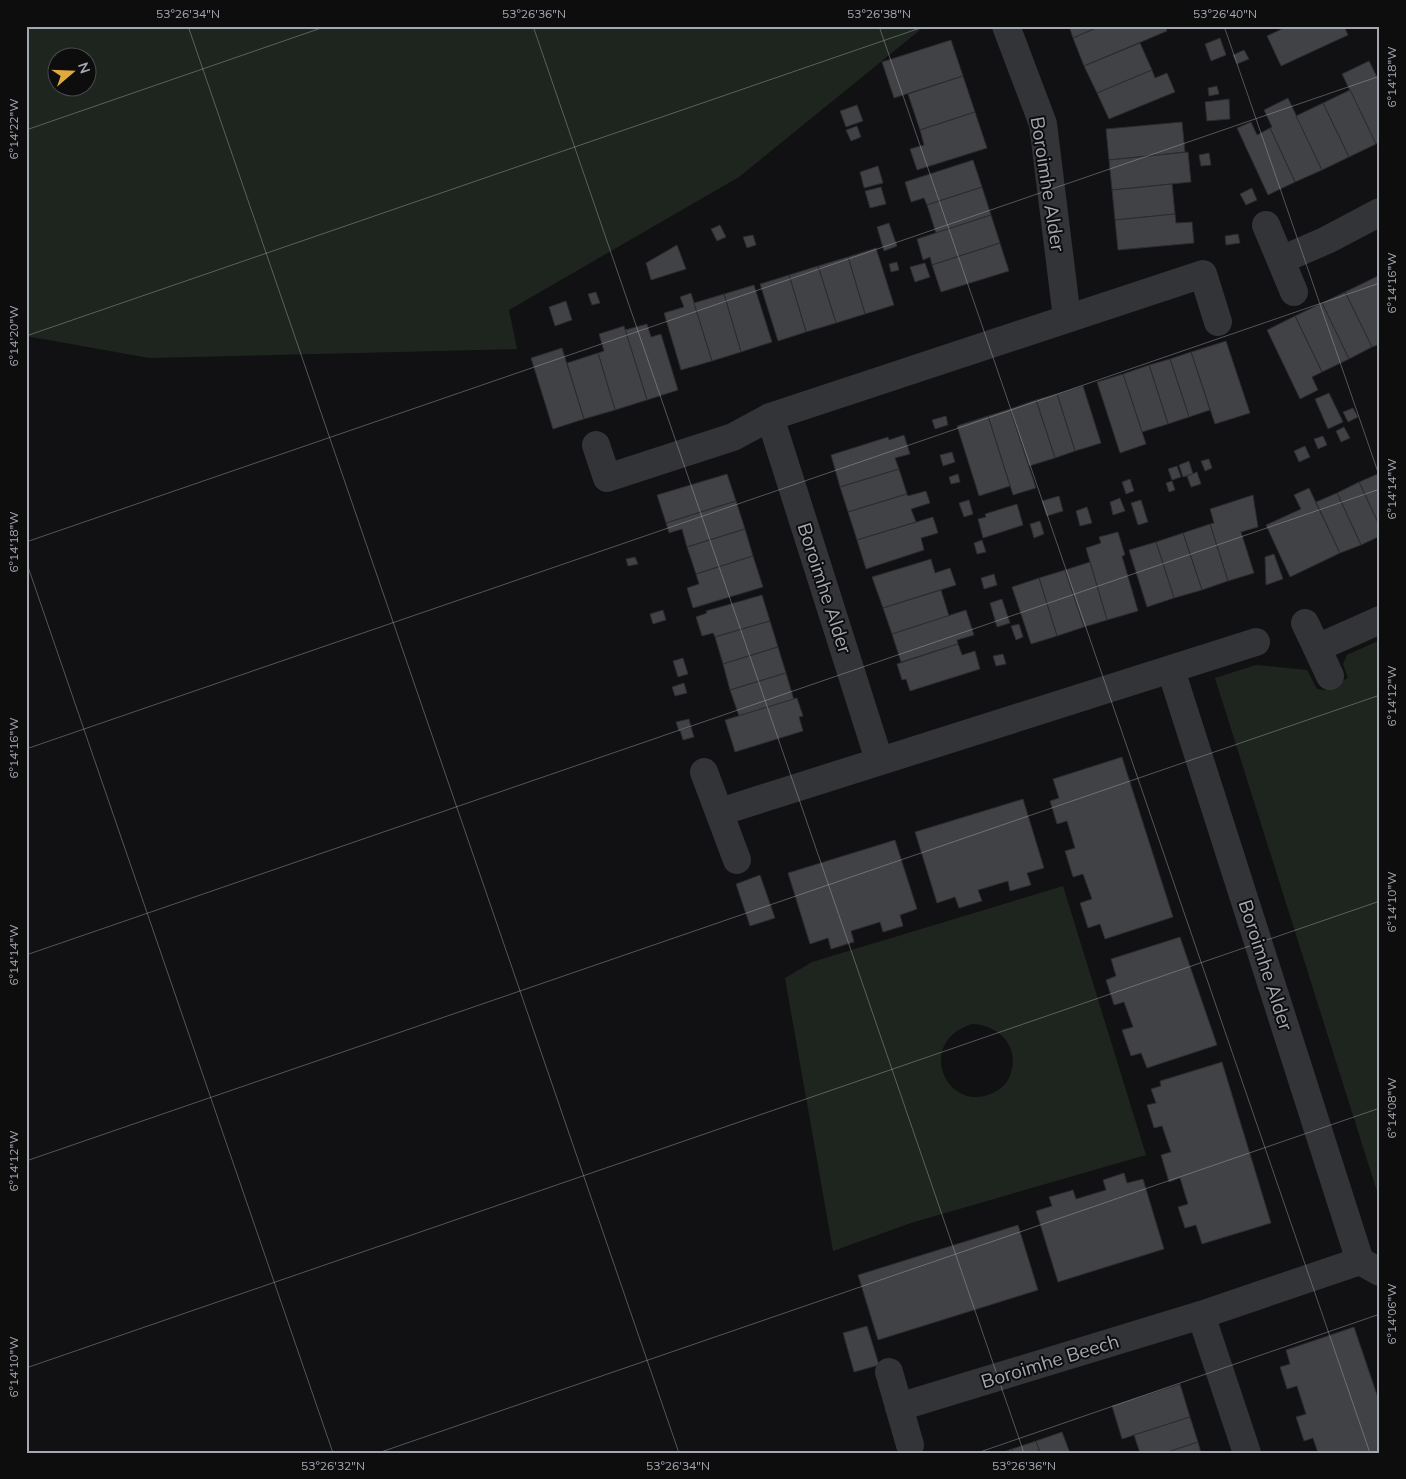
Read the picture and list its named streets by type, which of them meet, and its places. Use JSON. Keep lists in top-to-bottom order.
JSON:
{
  "streets": {
    "street": ["Boroimhe Alder", "Boroimhe Beech"]
  },
  "crossings": [
    ["Boroimhe Alder", "Boroimhe Beech"]
  ],
  "north": "right",
  "coordinates": [
    "53°26'34\"N",
    "53°26'36\"N",
    "53°26'38\"N",
    "53°26'40\"N",
    "6°14'18\"W",
    "6°14'22\"W",
    "6°14'16\"W",
    "6°14'20\"W",
    "6°14'14\"W",
    "6°14'12\"W",
    "6°14'10\"W",
    "6°14'08\"W",
    "6°14'06\"W",
    "53°26'32\"N"
  ]
}
